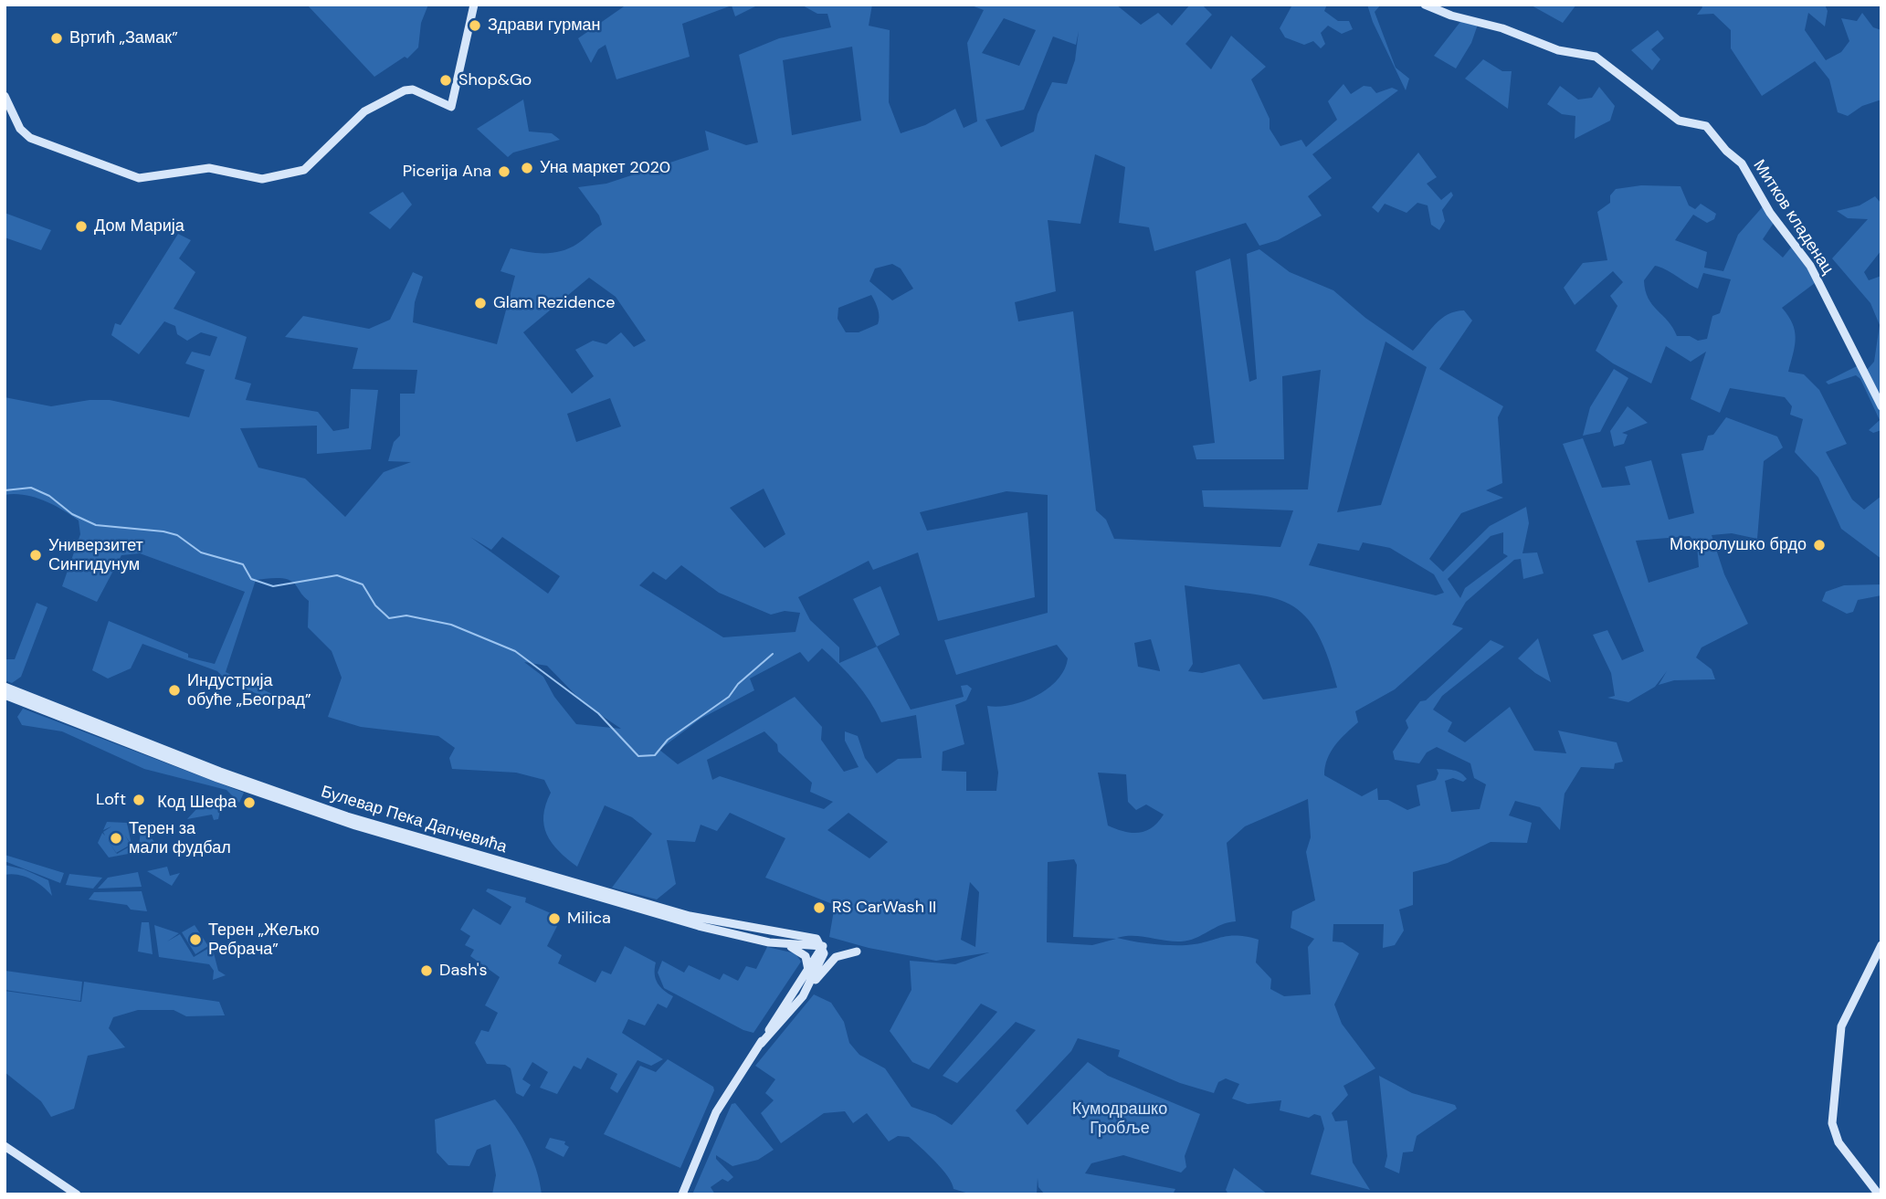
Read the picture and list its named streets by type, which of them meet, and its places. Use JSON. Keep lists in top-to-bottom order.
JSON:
{
  "streets": {
    "street": ["Митков кладенац", "Булевар Пека Дапчевића"]
  },
  "parks": ["Кумодрашко Гробље"],
  "places": [
    "Здрави гурман",
    "Вртић „Замак”",
    "Shop&Go",
    "Уна маркет 2020",
    "Picerija Ana",
    "Дом Марија",
    "Glam Rezidence",
    "Мокролушко брдо",
    "Универзитет Сингидунум",
    "Индустрија обуће „Београд”",
    "Loft",
    "Код Шефа",
    "Терен за мали фудбал",
    "RS CarWash II",
    "Milica",
    "Терен „Жељко Ребрача”",
    "Dash's"
  ]
}
